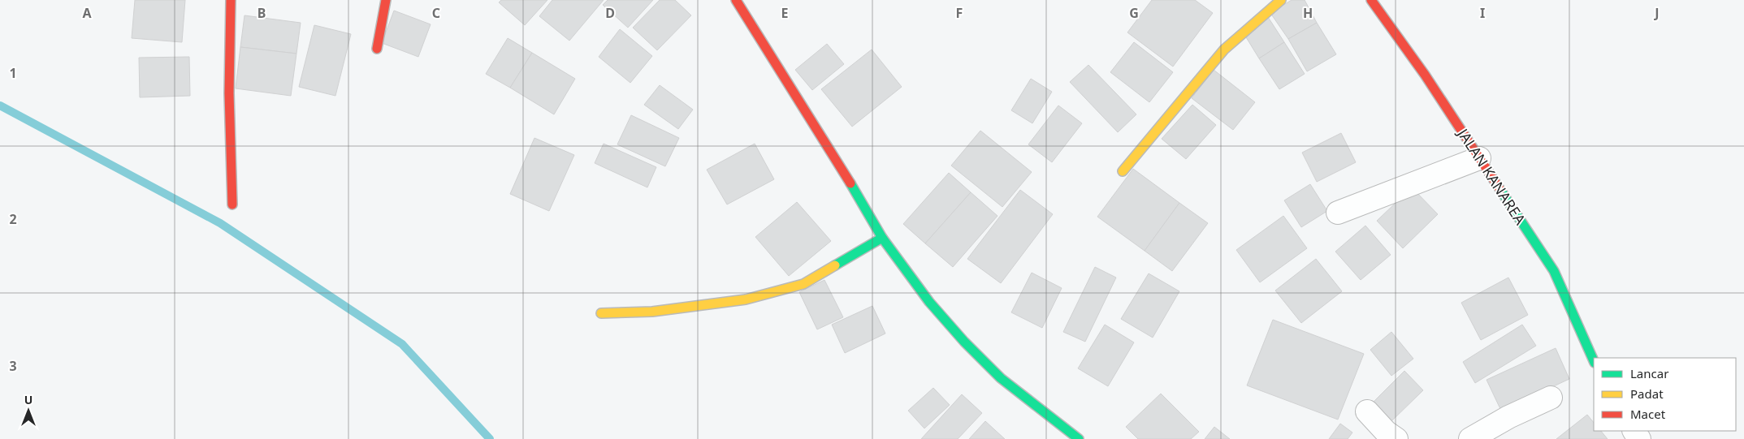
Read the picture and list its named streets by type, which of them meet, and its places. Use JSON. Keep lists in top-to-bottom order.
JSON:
{
  "streets": {
    "street": ["JALAN KANAREA"]
  },
  "legend": ["Lancar", "Padat", "Macet"],
  "north": "top",
  "grid": {
    "columns": [
      "A",
      "B",
      "C",
      "D",
      "E",
      "F",
      "G",
      "H",
      "I",
      "J"
    ],
    "rows": ["1", "2", "3"]
  }
}
